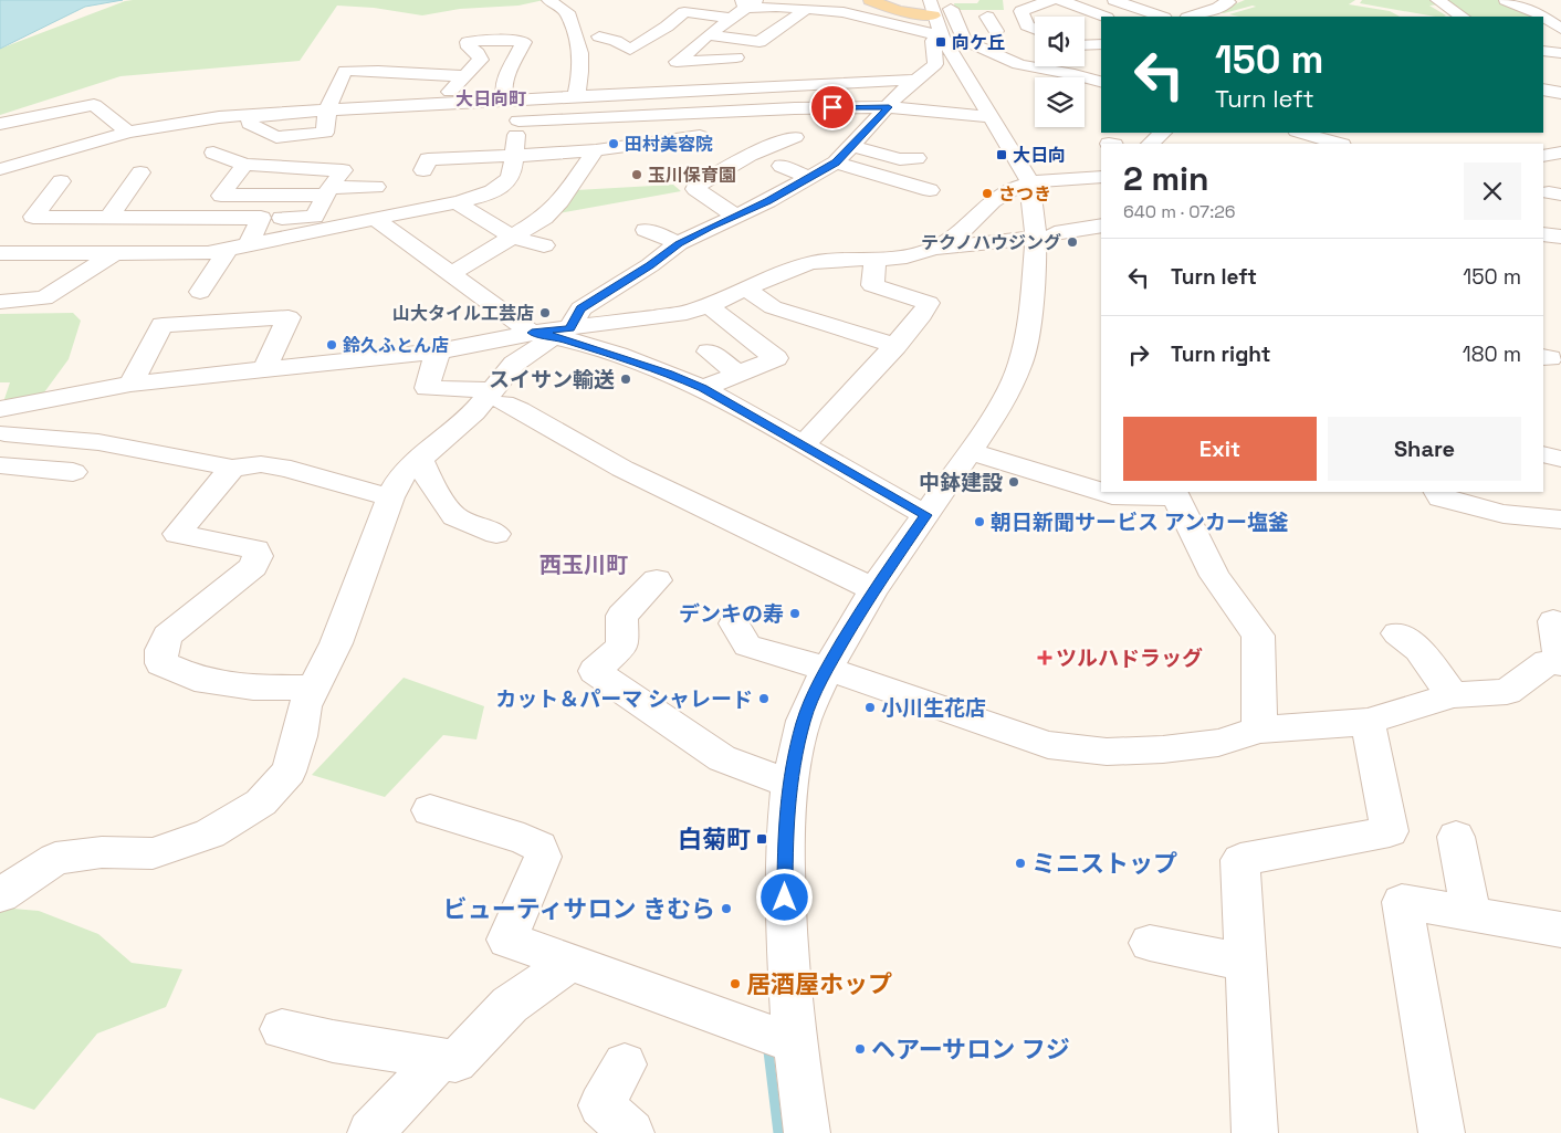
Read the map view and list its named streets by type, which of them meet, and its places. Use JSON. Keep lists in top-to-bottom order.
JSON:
{
  "districts": ["大日向町", "西玉川町"],
  "places": {
    "transit": ["向ケ丘", "大日向", "白菊町"],
    "other": [
      "田村美容院",
      "玉川保育園",
      "さつき",
      "テクノハウジング",
      "山大タイル工芸店",
      "鈴久ふとん店",
      "スイサン輸送",
      "中鉢建設",
      "朝日新聞サービス アンカー塩釜",
      "デンキの寿",
      "カット＆パーマ シャレード",
      "小川生花店",
      "ミニストップ",
      "ビューティサロン きむら",
      "居酒屋ホップ",
      "ヘアーサロン フジ"
    ],
    "health": ["ツルハドラッグ"]
  },
  "page": {
    "turn": ["150 m", "Turn left"],
    "heading": ["2 min", "640 m · 07:26"],
    "list": [
      {
        "name": "Turn left",
        "value": "150 m"
      },
      {
        "name": "Turn right",
        "value": "180 m"
      }
    ],
    "buttons": ["Exit", "Share"]
  }
}
